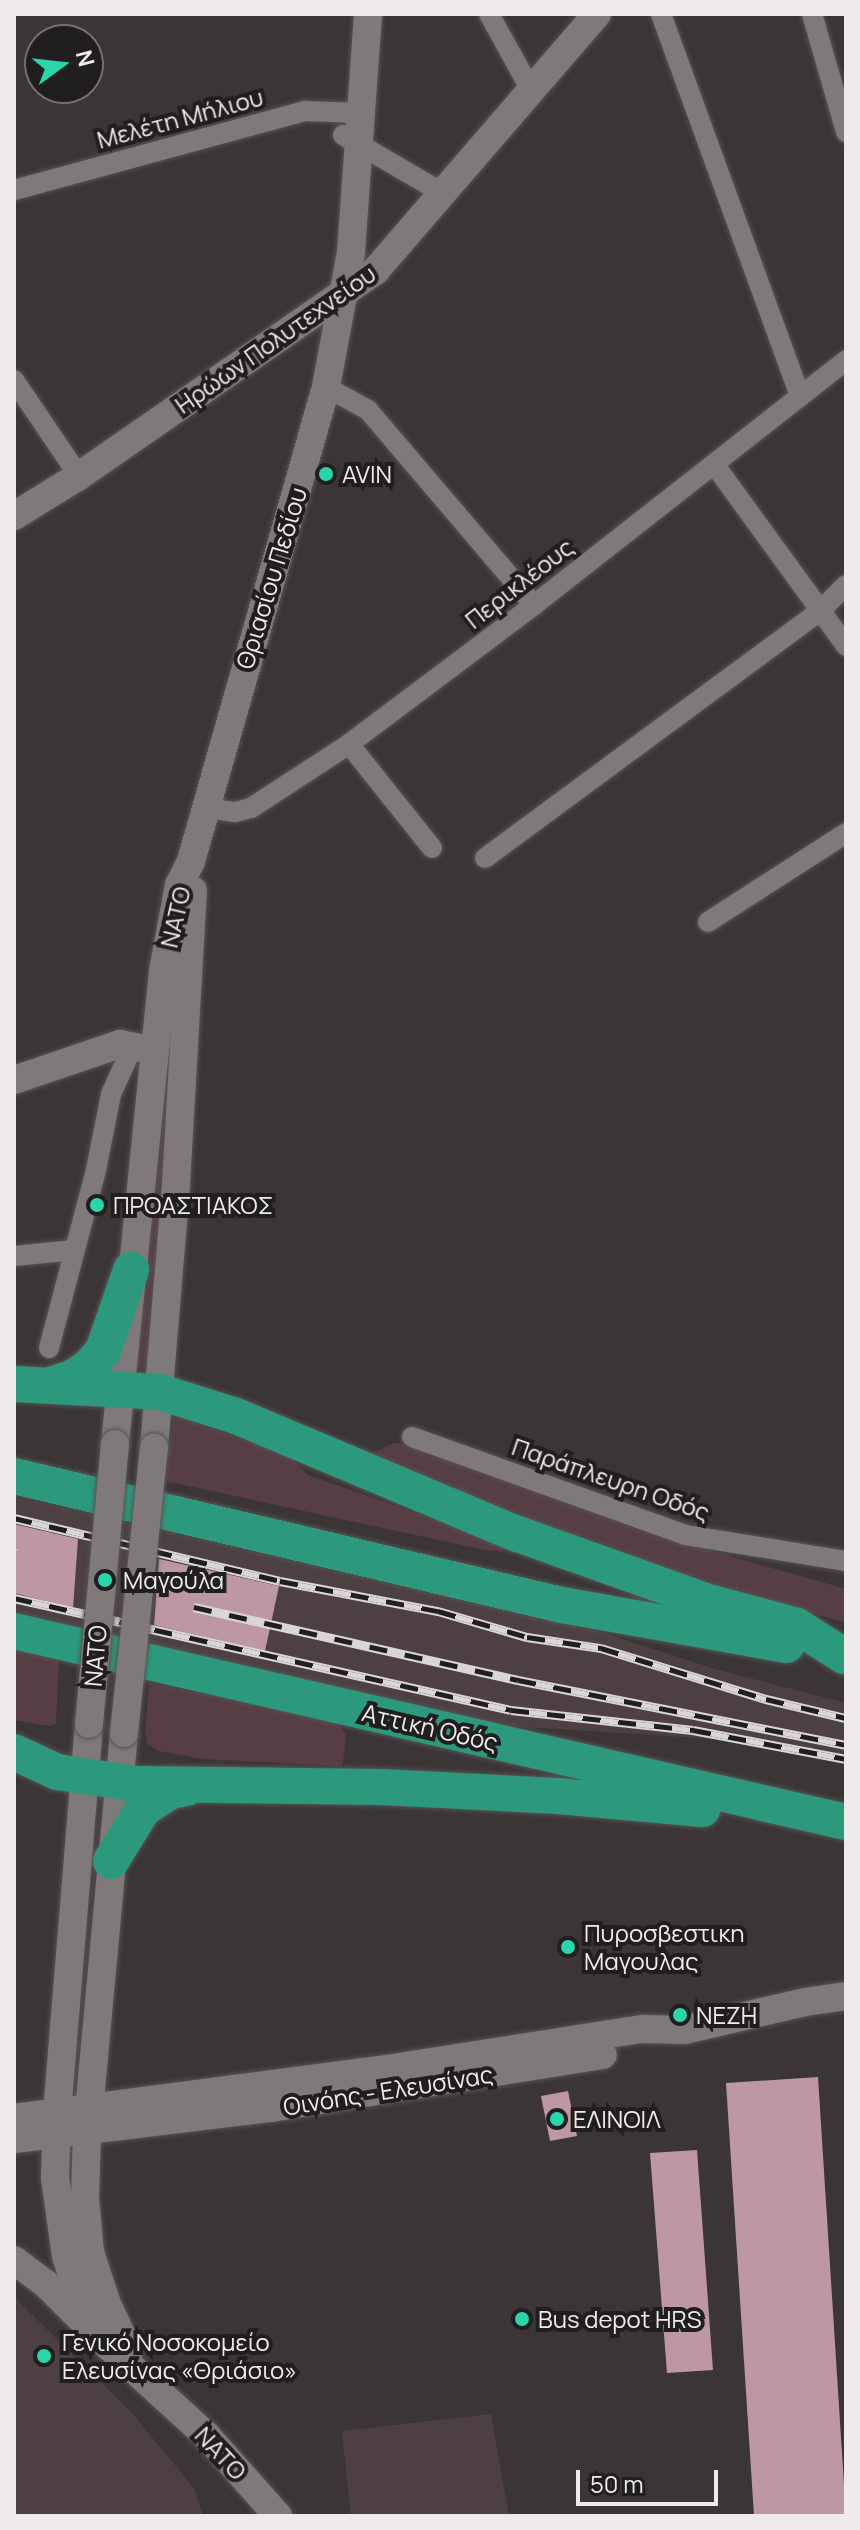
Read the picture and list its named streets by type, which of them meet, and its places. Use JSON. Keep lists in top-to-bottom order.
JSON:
{
  "streets": {
    "highway": ["Αττική Οδός"],
    "main road": [
      "Ηρώων Πολυτεχνείου",
      "Θριασίου Πεδίου",
      "ΝΑΤΟ",
      "Οινόης - Ελευσίνας"
    ],
    "street": ["Μελέτη Μήλιου", "Περικλέους", "Παράπλευρη Οδός"]
  },
  "crossings": [
    ["Μελέτη Μήλιου", "Θριασίου Πεδίου"],
    ["Ηρώων Πολυτεχνείου", "Θριασίου Πεδίου"],
    ["Θριασίου Πεδίου", "Περικλέους"],
    ["Θριασίου Πεδίου", "ΝΑΤΟ"],
    ["ΝΑΤΟ", "Οινόης - Ελευσίνας"]
  ],
  "places": [
    "AVIN",
    "ΠΡΟΑΣΤΙΑΚΟΣ",
    "Μαγούλα",
    "Πυροσβεστικη Μαγουλας",
    "ΝΕΖΗ",
    "ΕΛΙΝΟΙΛ",
    "Bus depot HRS",
    "Γενικό Νοσοκομείο Ελευσίνας «Θριάσιο»"
  ],
  "scale_bar": "50 m",
  "north": "right"
}
